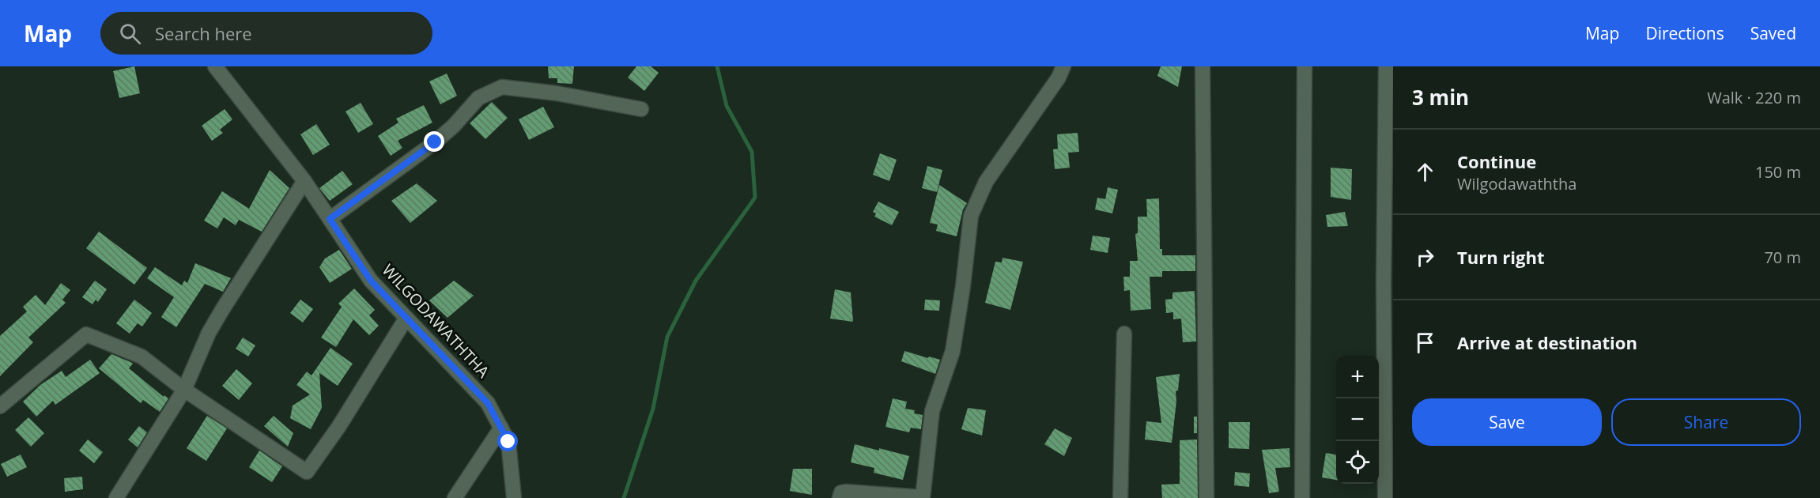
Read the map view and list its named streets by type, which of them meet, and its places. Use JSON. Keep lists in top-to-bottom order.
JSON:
{
  "streets": {
    "street": ["WILGODAWATHTHA"]
  },
  "page": {
    "header": "Map",
    "search": "Search here",
    "nav": ["Map", "Directions", "Saved"],
    "heading": ["3 min", "Walk · 220 m"],
    "list": [
      ["Continue", "Wilgodawaththa", "150 m"],
      ["Turn right", "70 m"],
      "Arrive at destination"
    ],
    "map_buttons": ["+", "−"],
    "buttons": ["Save", "Share"]
  }
}
